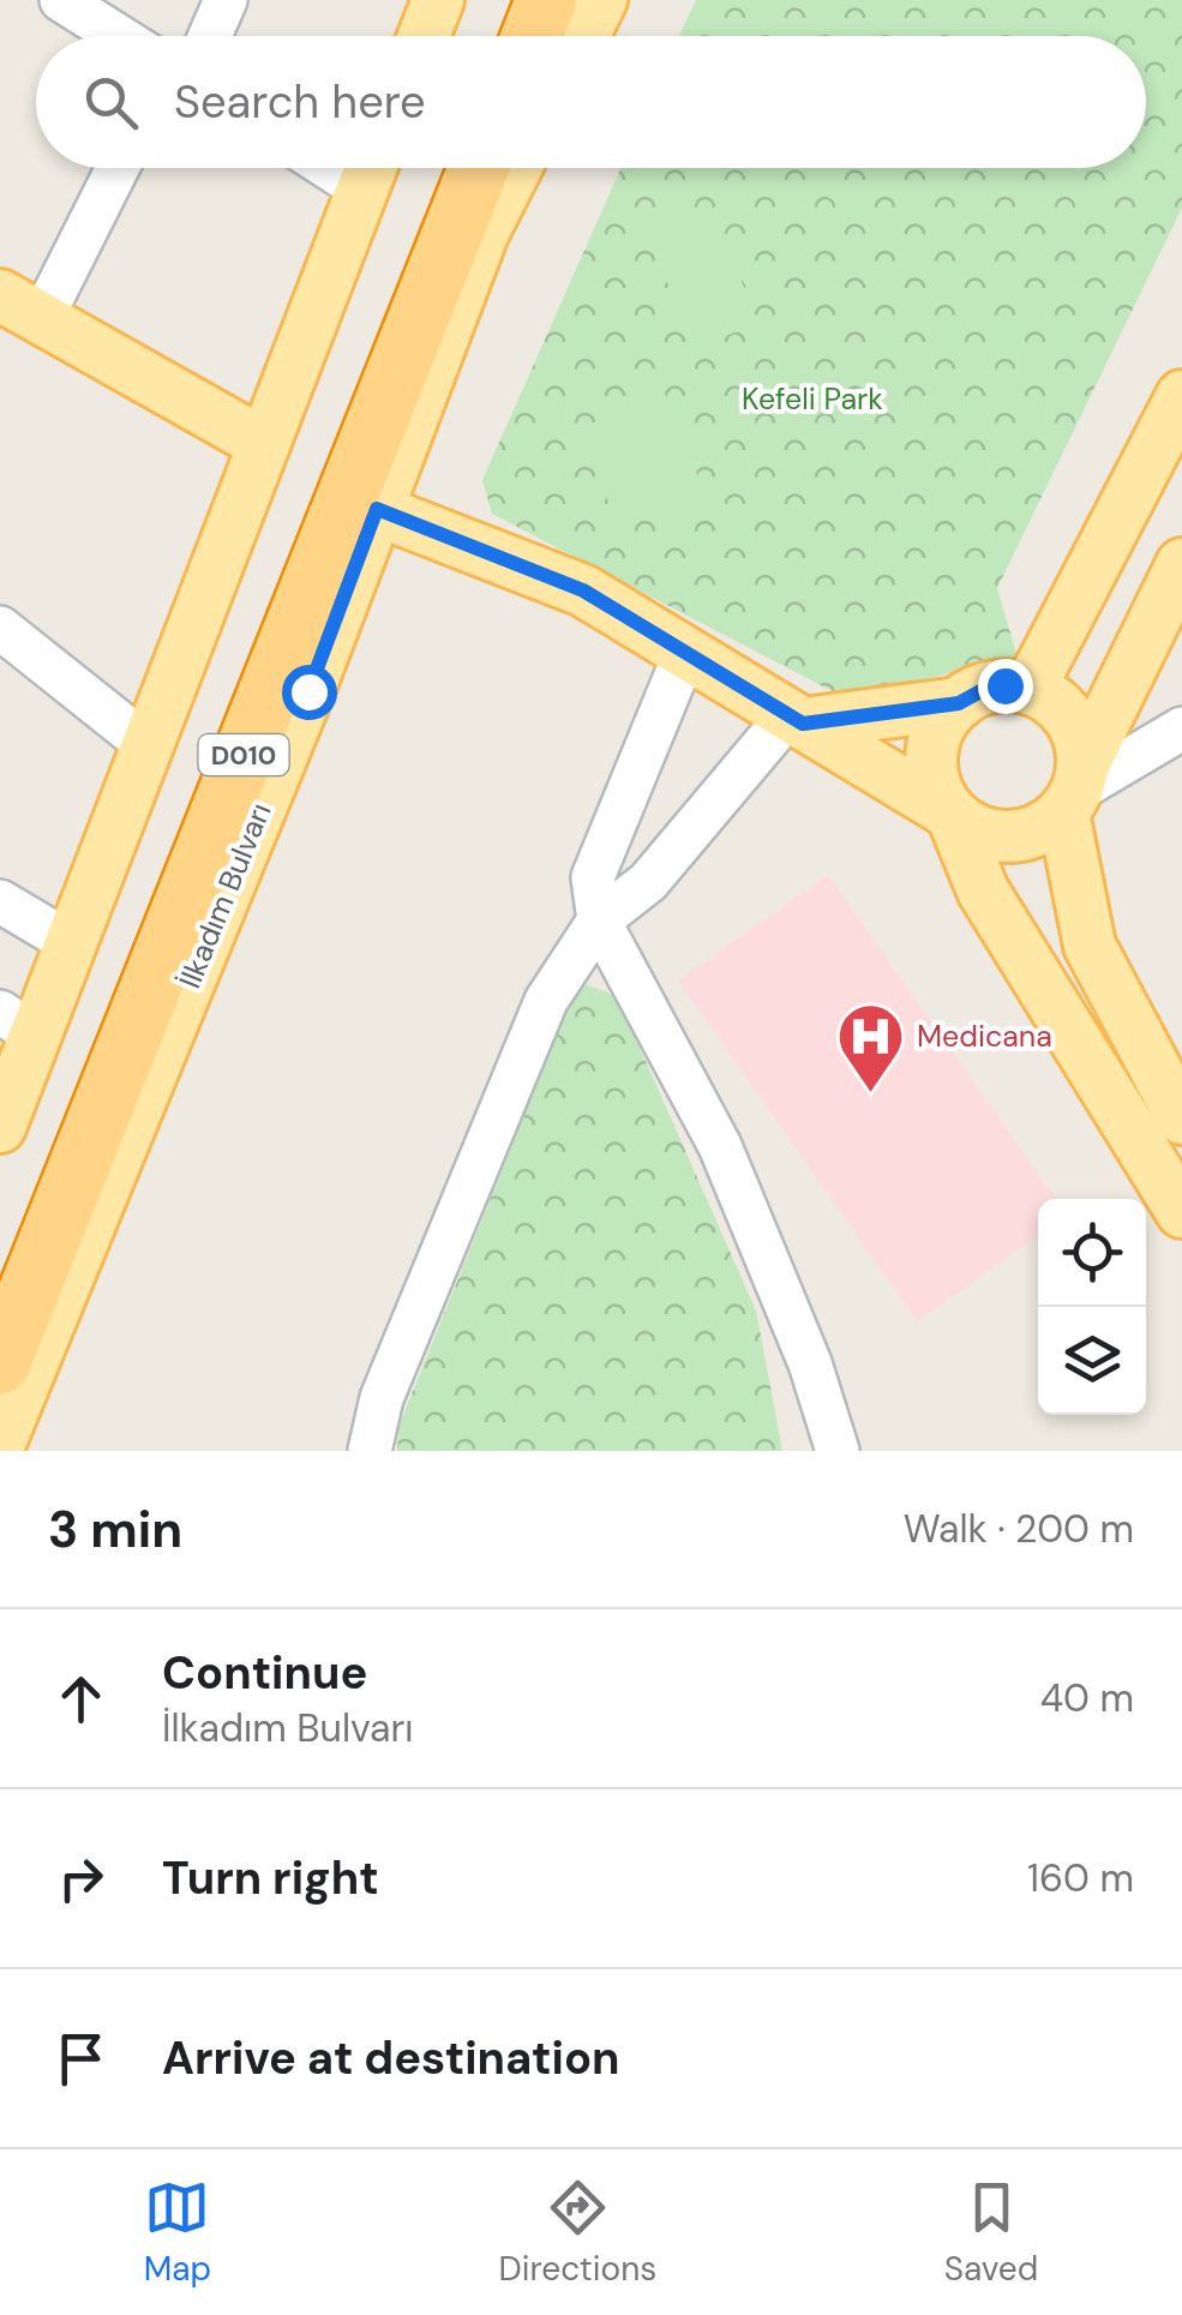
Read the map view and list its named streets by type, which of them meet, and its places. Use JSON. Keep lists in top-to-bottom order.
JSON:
{
  "streets": {
    "highway": ["D010", "İlkadım Bulvarı"]
  },
  "parks": ["Kefeli Park"],
  "places": {
    "hospital": ["Medicana"]
  },
  "page": {
    "search": "Search here",
    "heading": ["3 min", "Walk · 200 m"],
    "list": [
      ["Continue", "İlkadım Bulvarı", "40 m"],
      ["Turn right", "160 m"],
      "Arrive at destination"
    ],
    "nav": ["Map", "Directions", "Saved"]
  }
}
